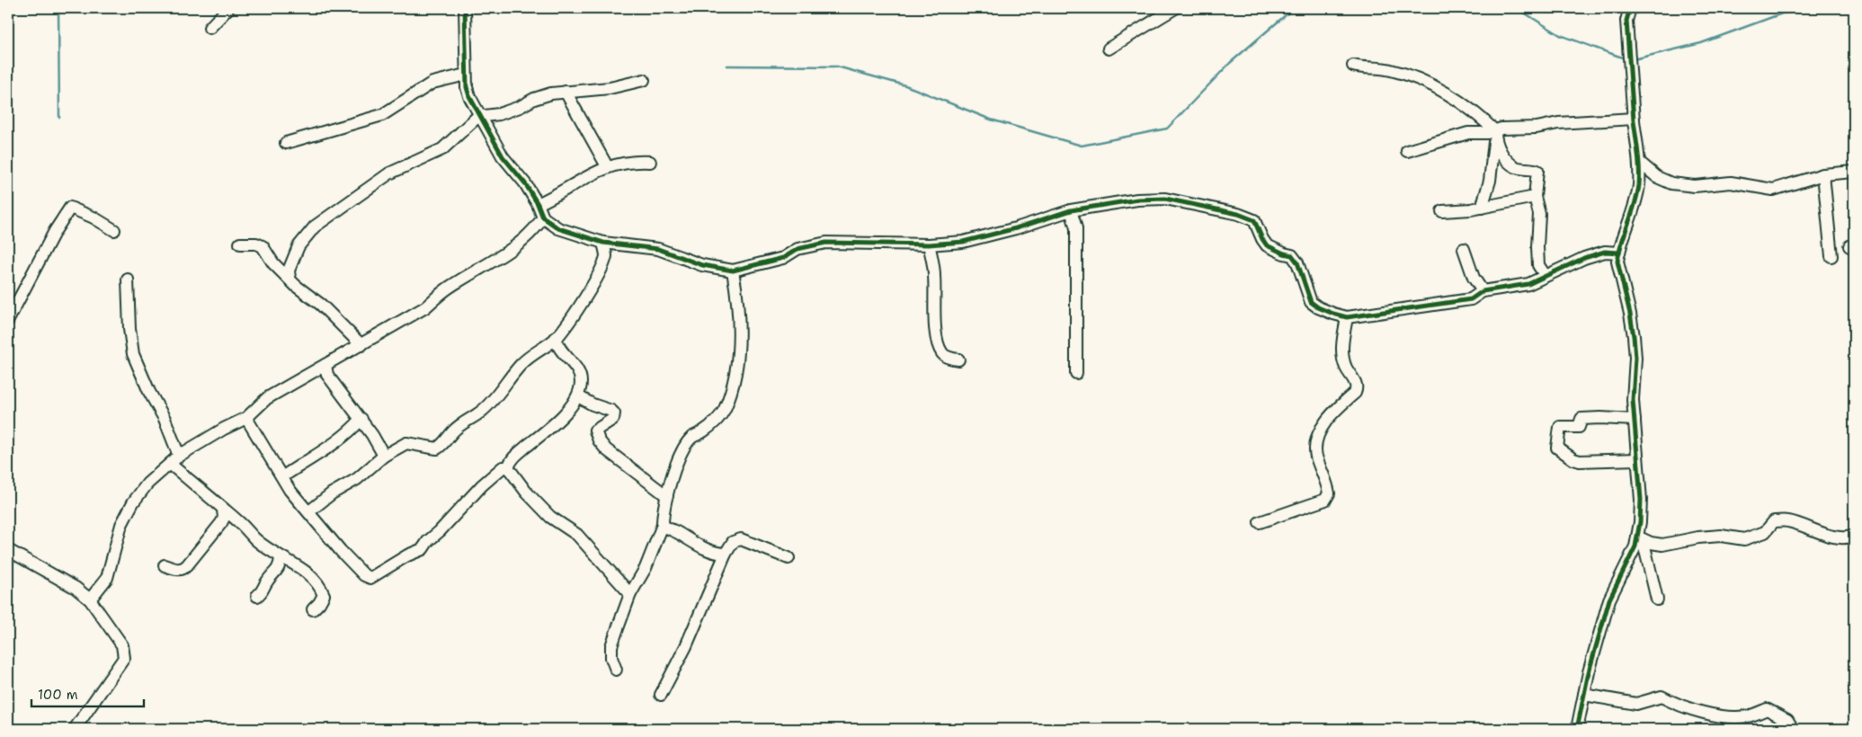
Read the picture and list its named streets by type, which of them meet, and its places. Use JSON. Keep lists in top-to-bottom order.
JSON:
{
  "scale_bar": "100 m"
}
